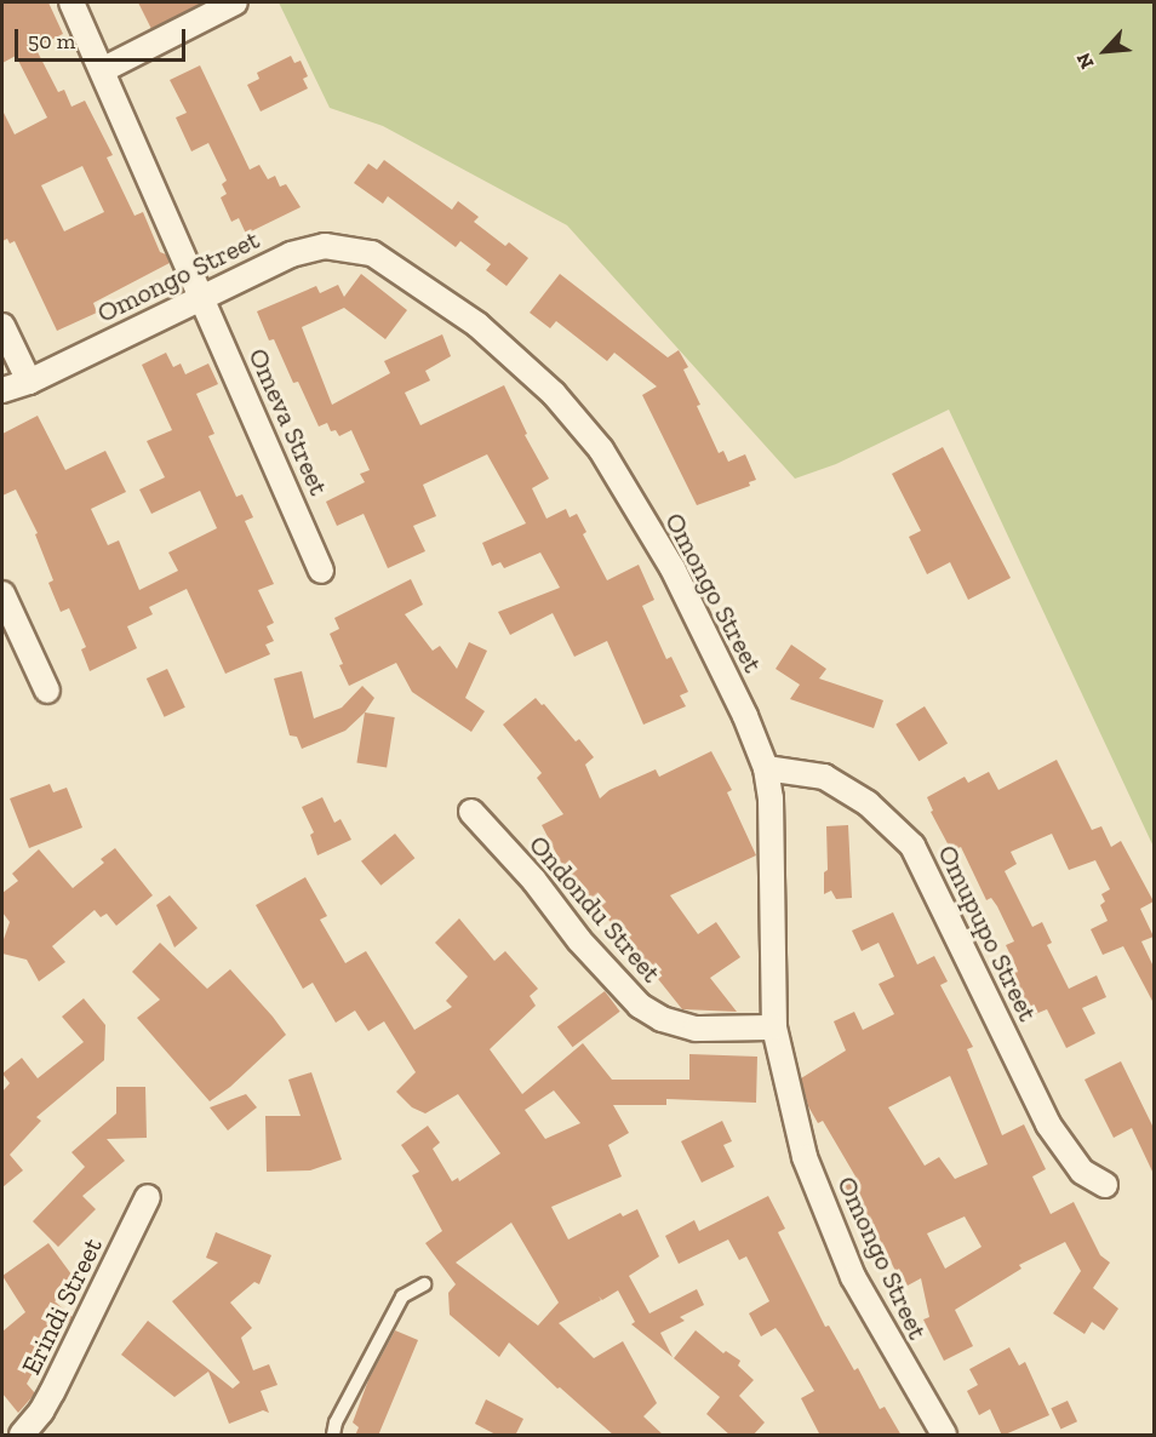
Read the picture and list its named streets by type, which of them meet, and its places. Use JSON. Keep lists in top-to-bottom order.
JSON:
{
  "streets": {
    "street": [
      "Omongo Street",
      "Omeva Street",
      "Ondondu Street",
      "Omupupo Street",
      "Erindi Street"
    ]
  },
  "crossings": [
    ["Omongo Street", "Omeva Street"],
    ["Omongo Street", "Ondondu Street"],
    ["Omongo Street", "Omupupo Street"]
  ],
  "scale_bar": "50 m",
  "north": "bottom left"
}
